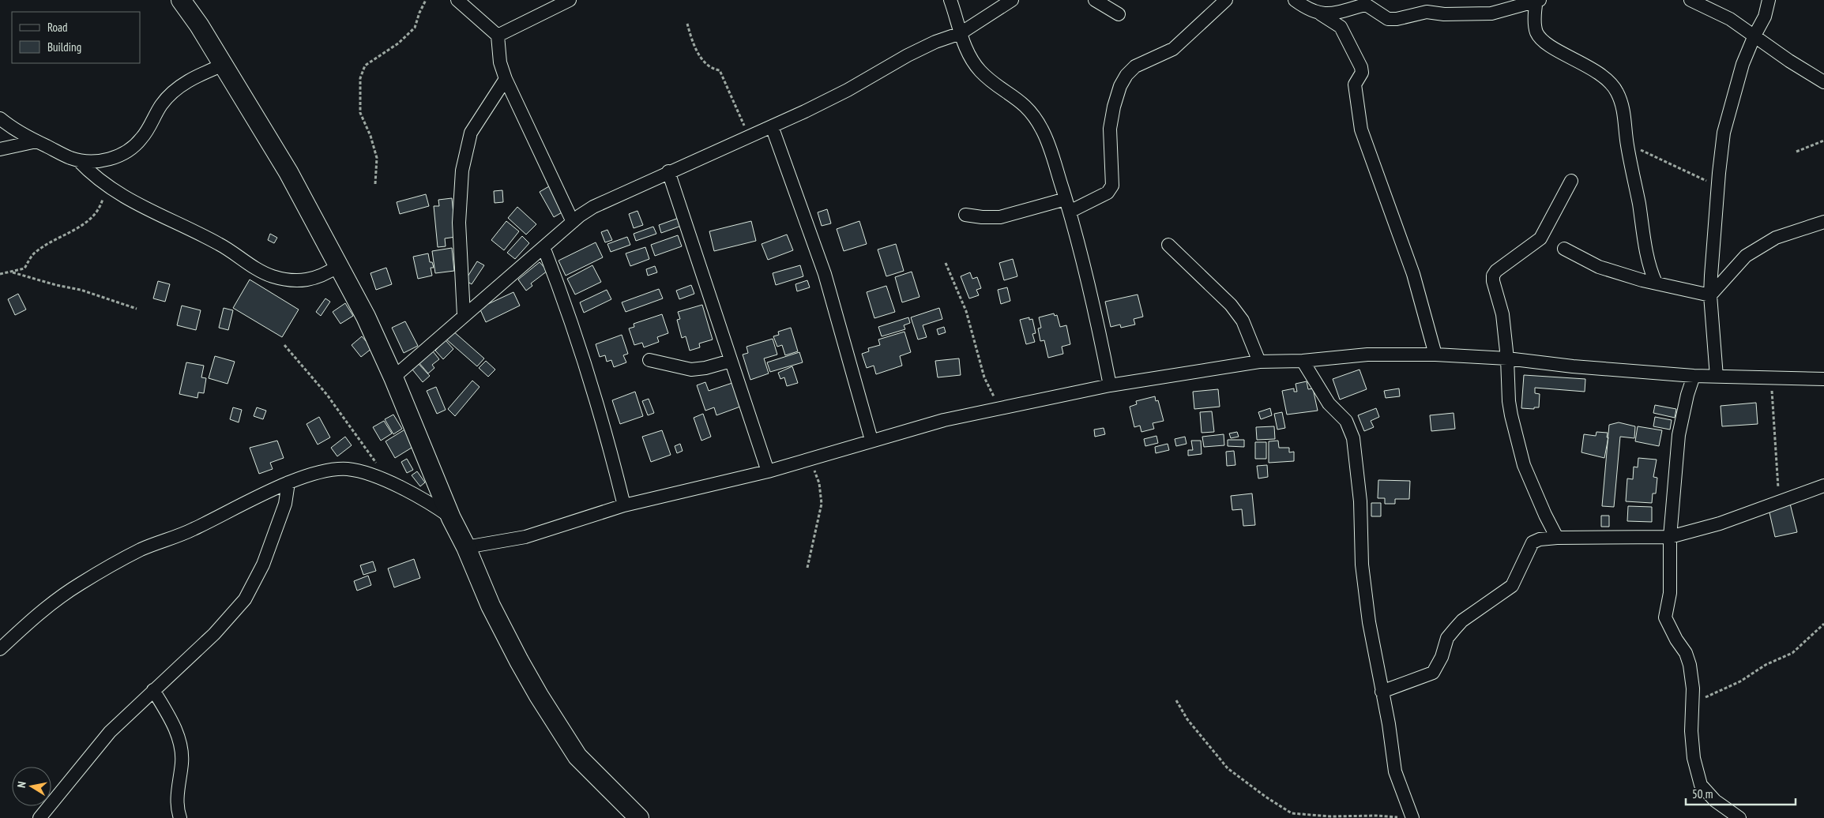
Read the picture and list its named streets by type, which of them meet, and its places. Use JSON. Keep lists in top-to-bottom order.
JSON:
{
  "legend": ["Road", "Building"],
  "scale_bar": "50 m",
  "north": "left"
}
